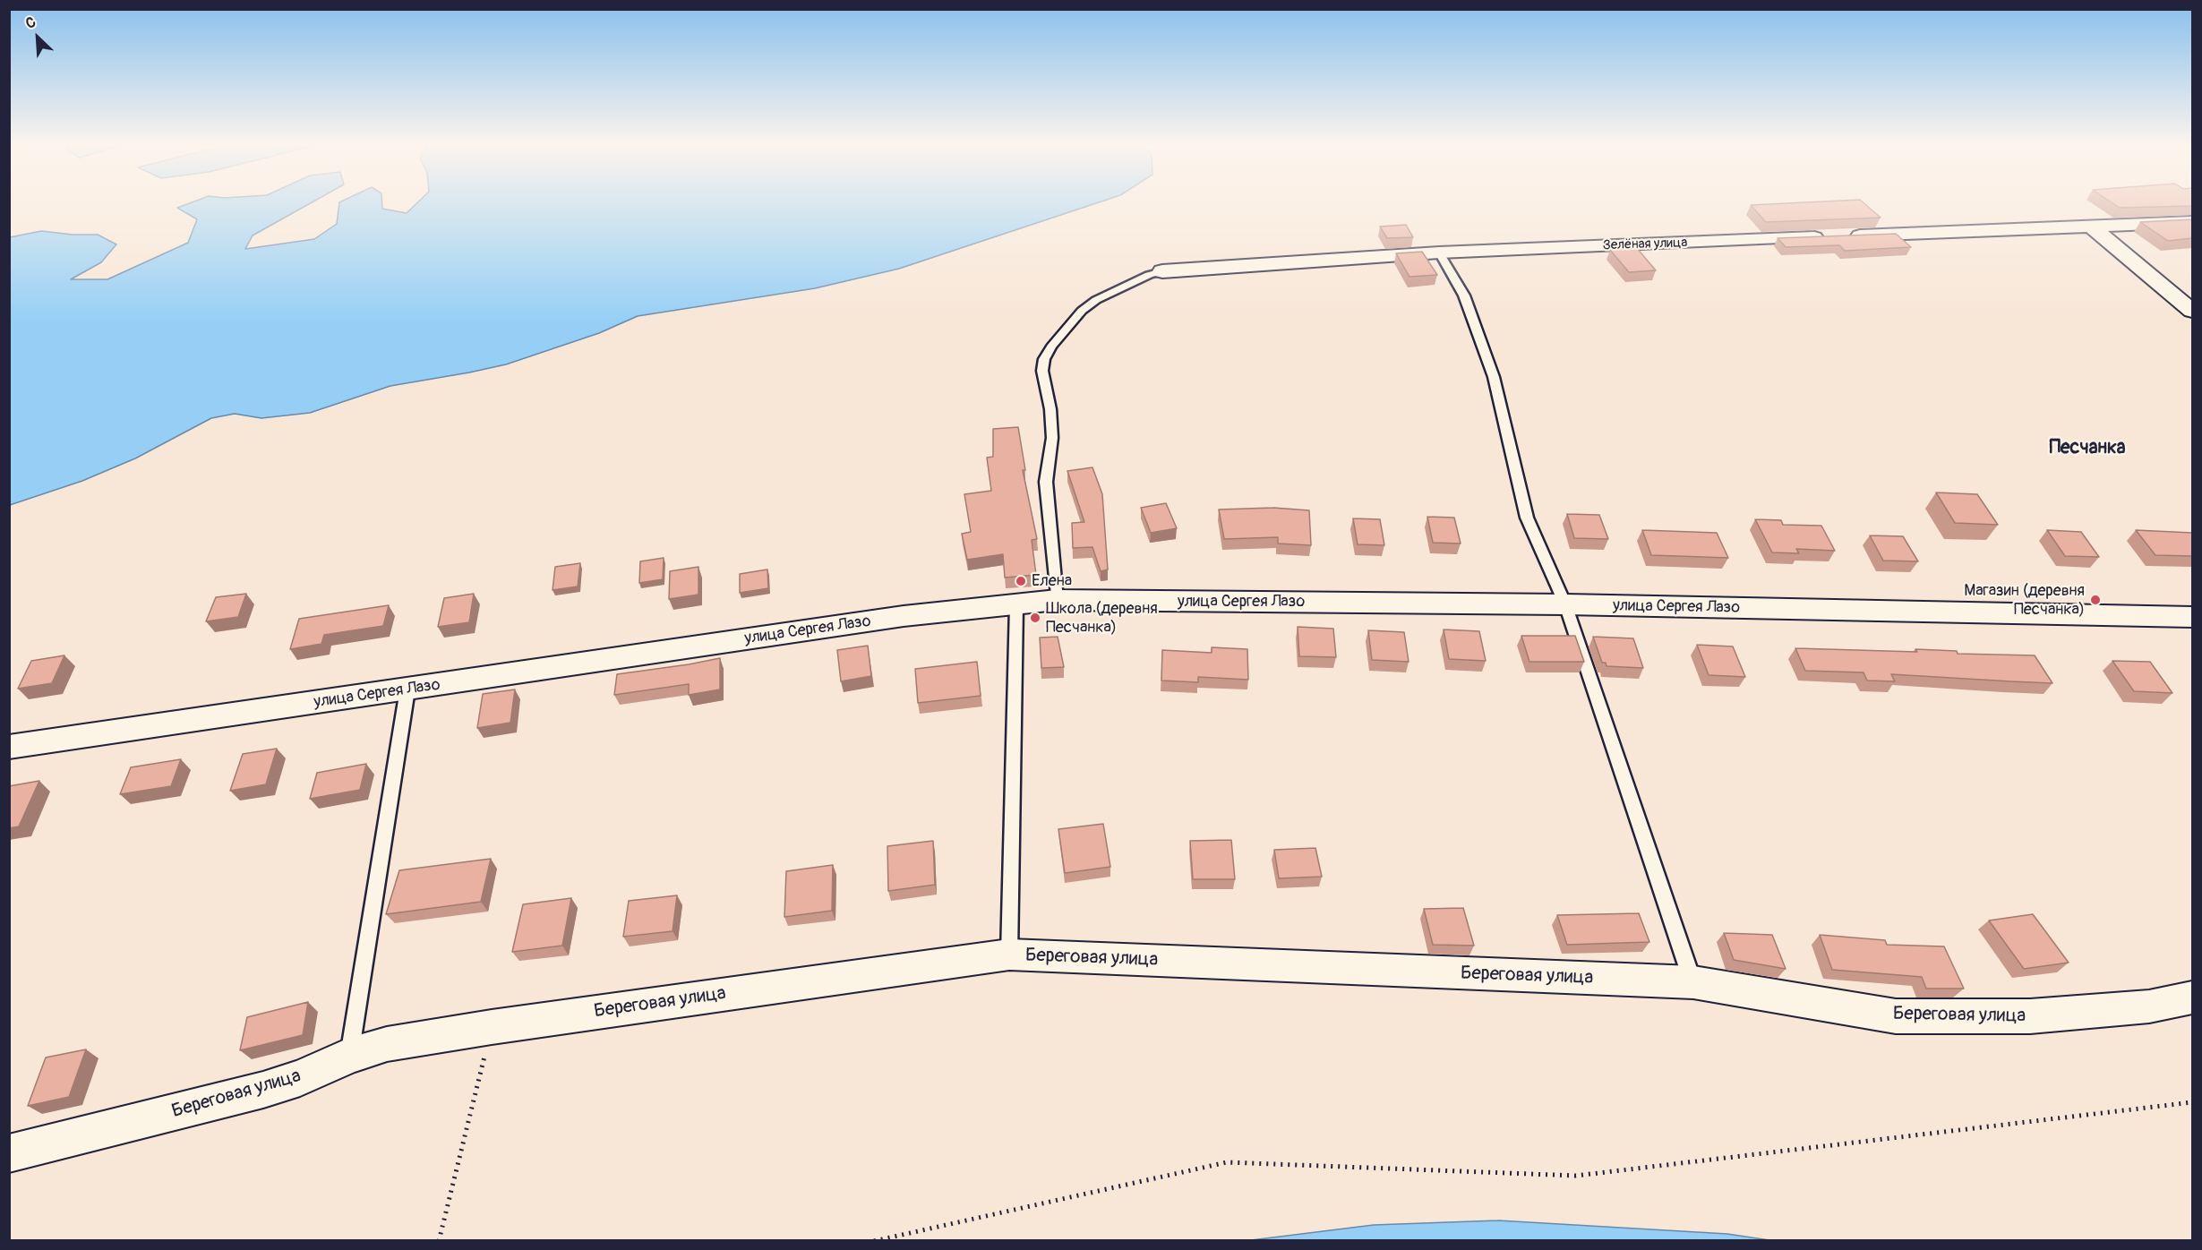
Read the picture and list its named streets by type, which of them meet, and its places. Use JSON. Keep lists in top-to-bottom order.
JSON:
{
  "streets": {
    "street": ["Зелёная улица", "улица Сергея Лазо", "Береговая улица"]
  },
  "districts": ["Песчанка"],
  "places": ["Елена", "Магазин (деревня Песчанка)", "Школа (деревня Песчанка)"],
  "north": "top left"
}
